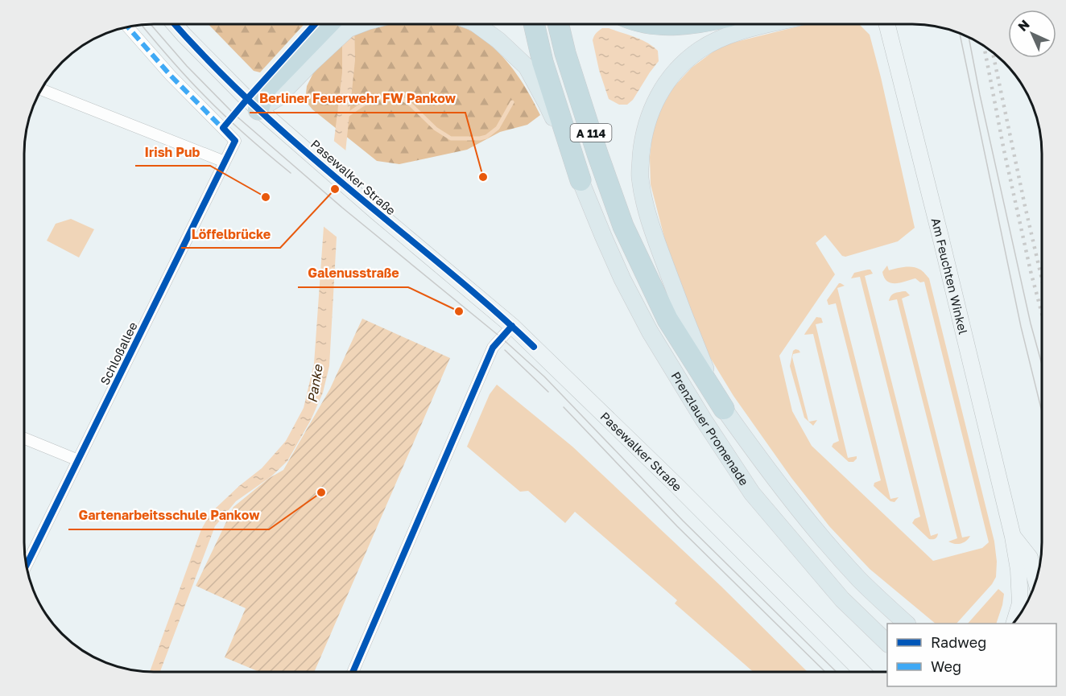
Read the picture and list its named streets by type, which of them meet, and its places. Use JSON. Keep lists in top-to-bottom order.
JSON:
{
  "streets": {
    "highway": ["A 114"],
    "main road": ["Pasewalker Straße", "Am Feuchten Winkel", "Prenzlauer Promenade"],
    "street": ["Schloßallee"]
  },
  "crossings": [
    ["A 114", "Prenzlauer Promenade"]
  ],
  "water": ["Panke"],
  "places": [
    "Berliner Feuerwehr FW Pankow",
    "Löffelbrücke",
    "Irish Pub",
    "Galenusstraße",
    "Gartenarbeitsschule Pankow"
  ],
  "legend": ["Radweg", "Weg"],
  "north": "top left"
}
